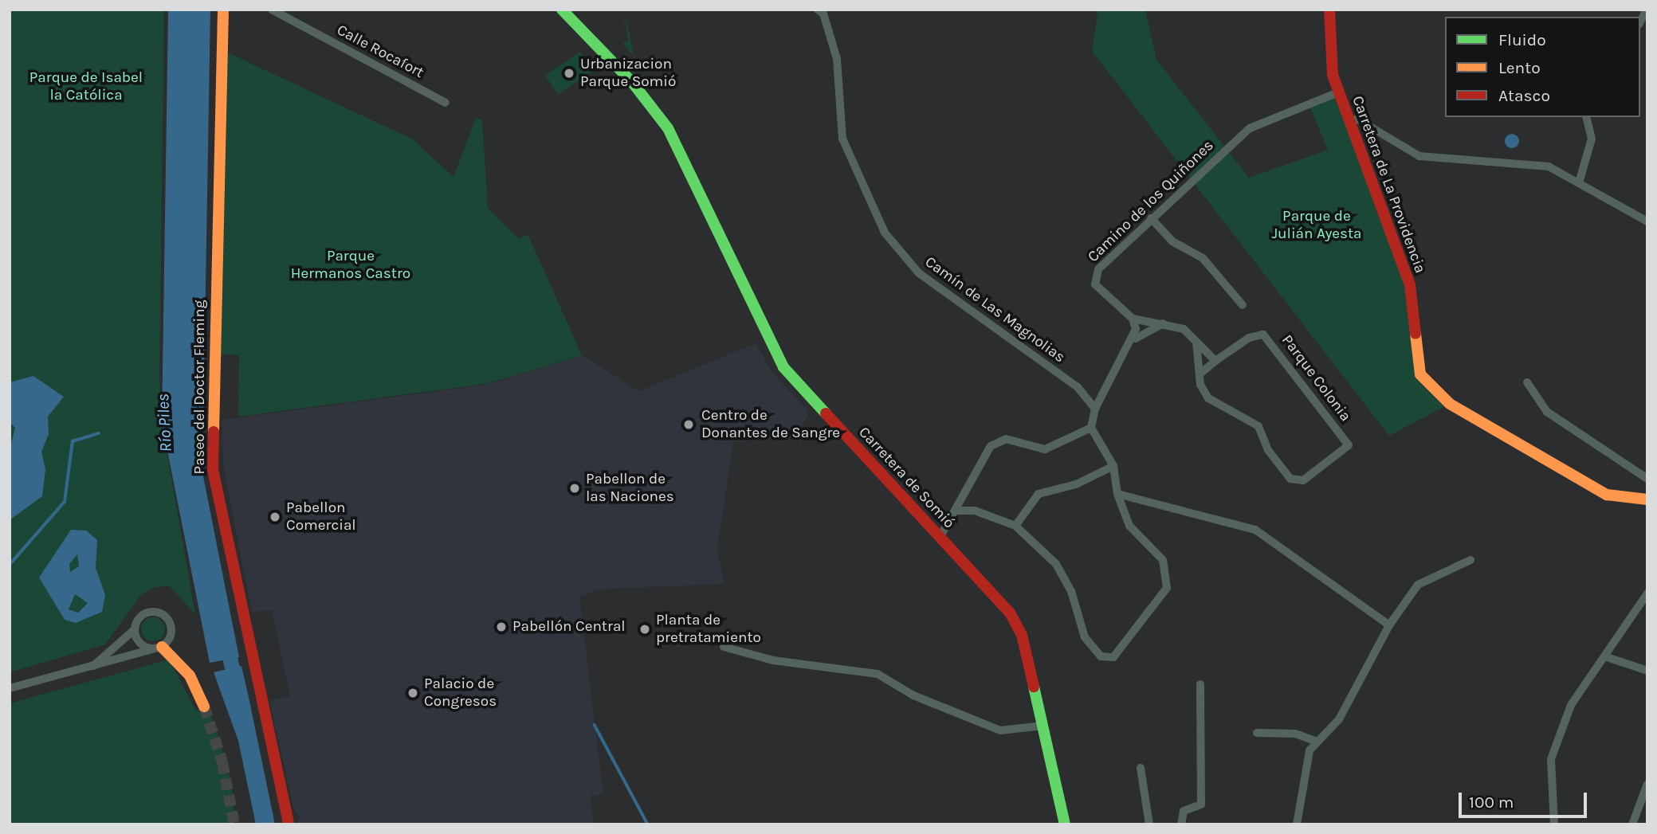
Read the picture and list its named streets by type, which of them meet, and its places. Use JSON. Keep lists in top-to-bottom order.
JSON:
{
  "streets": {
    "street": [
      "Calle Rocafort",
      "Carretera de La Providencia",
      "Camino de los Quiñones",
      "Camín de Las Magnolias",
      "Parque Colonia",
      "Paseo del Doctor Fleming",
      "Carretera de Somió"
    ]
  },
  "crossings": [
    ["Carretera de La Providencia", "Camino de los Quiñones"]
  ],
  "water": ["Río Piles"],
  "parks": ["Parque de Isabel la Católica", "Parque de Julián Ayesta", "Parque Hermanos Castro"],
  "places": [
    "Urbanizacion Parque Somió",
    "Centro de Donantes de Sangre",
    "Pabellon de las Naciones",
    "Pabellon Comercial",
    "Pabellón Central",
    "Planta de pretratamiento",
    "Palacio de Congresos"
  ],
  "legend": ["Fluido", "Lento", "Atasco"],
  "scale_bar": "100 m"
}
